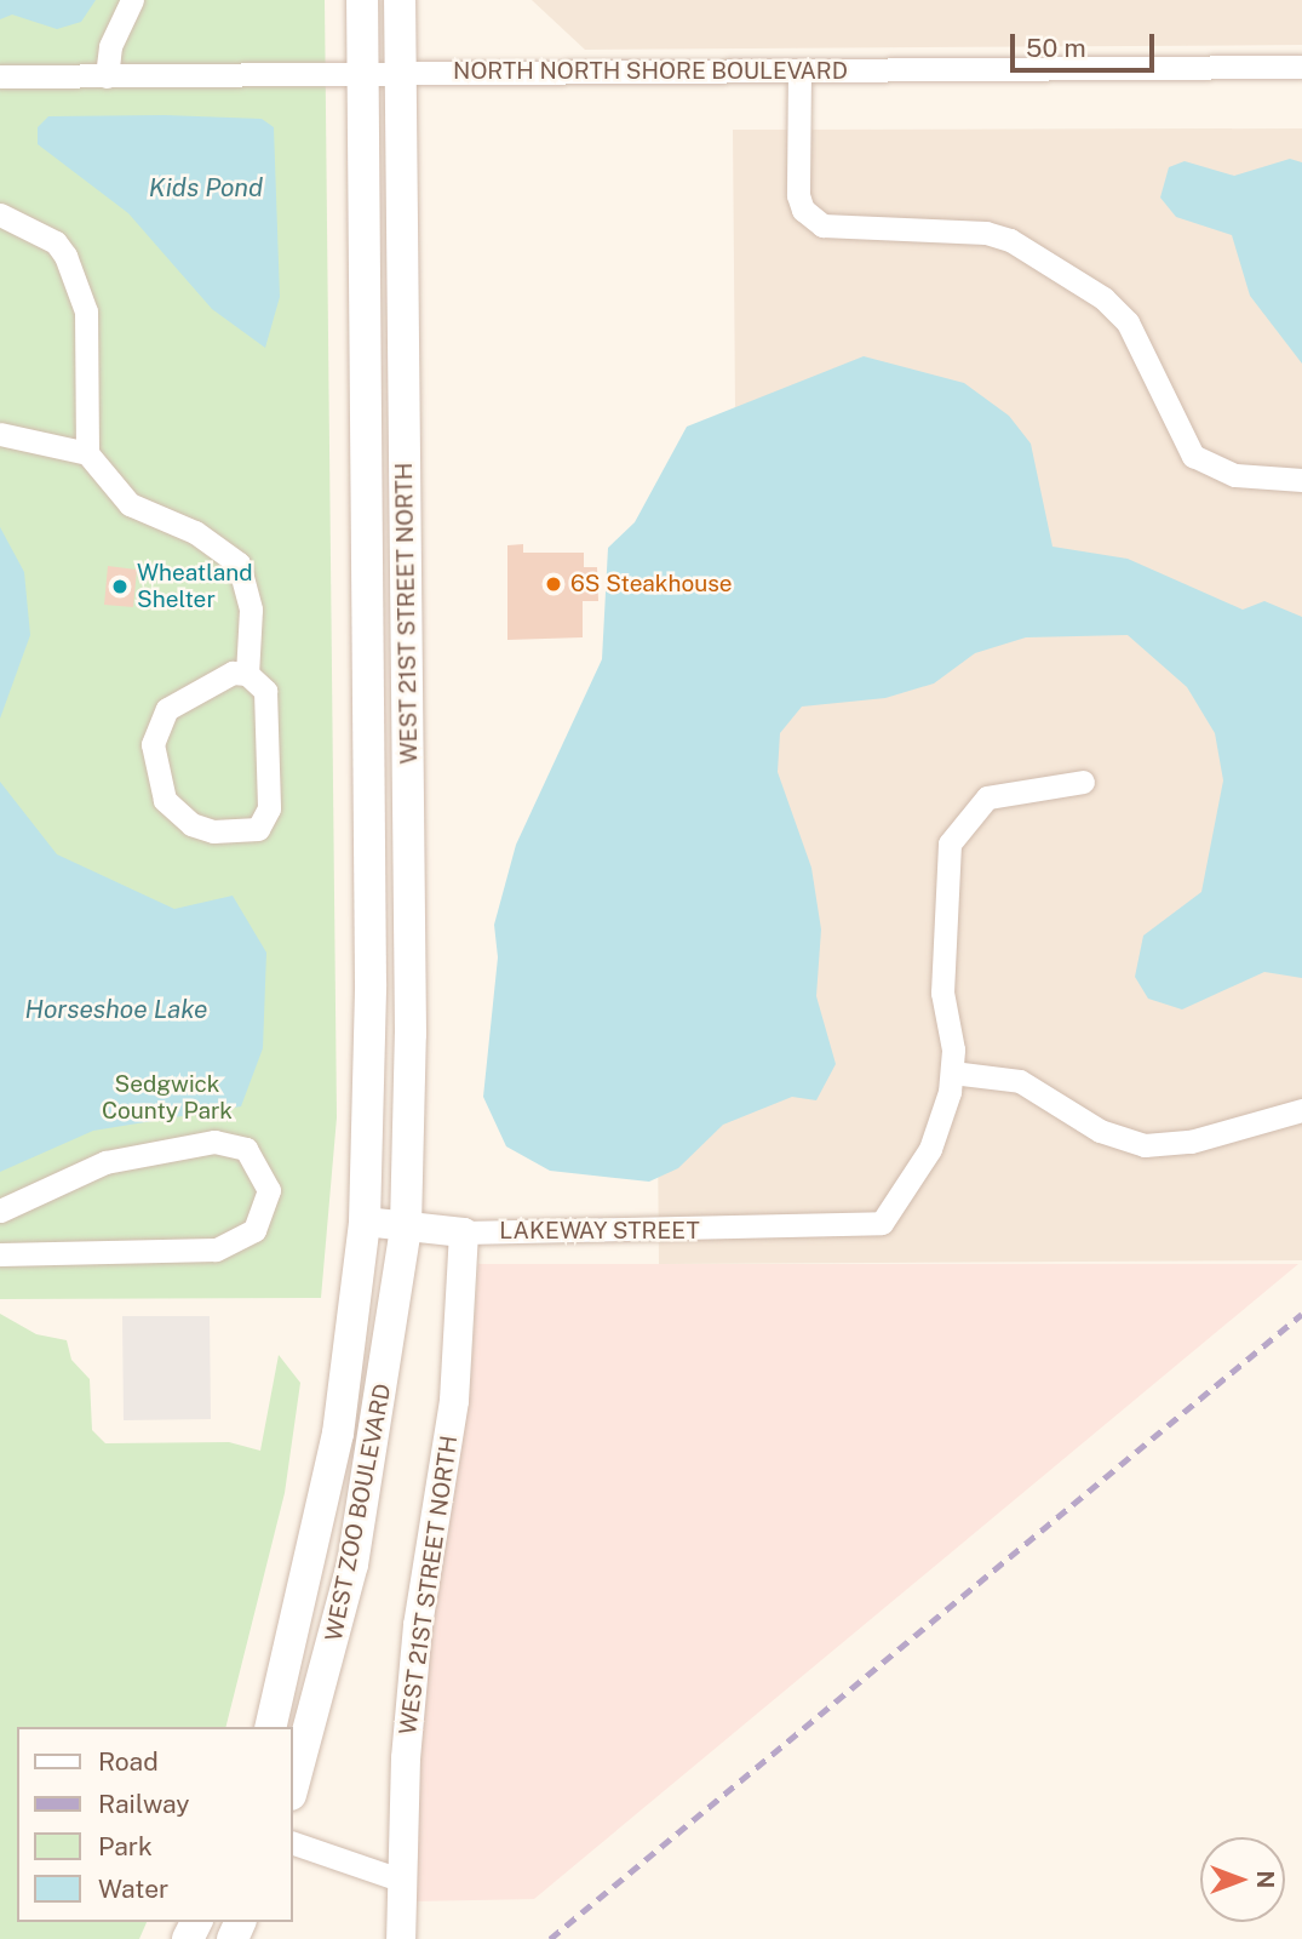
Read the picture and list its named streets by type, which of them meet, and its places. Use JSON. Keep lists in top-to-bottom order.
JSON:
{
  "streets": {
    "main road": ["WEST 21ST STREET NORTH", "WEST ZOO BOULEVARD"],
    "street": ["NORTH NORTH SHORE BOULEVARD", "LAKEWAY STREET"]
  },
  "crossings": [
    ["NORTH NORTH SHORE BOULEVARD", "WEST 21ST STREET NORTH"],
    ["WEST 21ST STREET NORTH", "LAKEWAY STREET"],
    ["WEST 21ST STREET NORTH", "WEST ZOO BOULEVARD"],
    ["LAKEWAY STREET", "WEST ZOO BOULEVARD"]
  ],
  "water": ["Kids Pond", "Horseshoe Lake"],
  "parks": ["Sedgwick County Park"],
  "places": ["6S Steakhouse", "Wheatland Shelter"],
  "legend": [
    "Road",
    "Railway",
    "Park",
    "Water"
  ],
  "scale_bar": "50 m",
  "north": "right"
}
